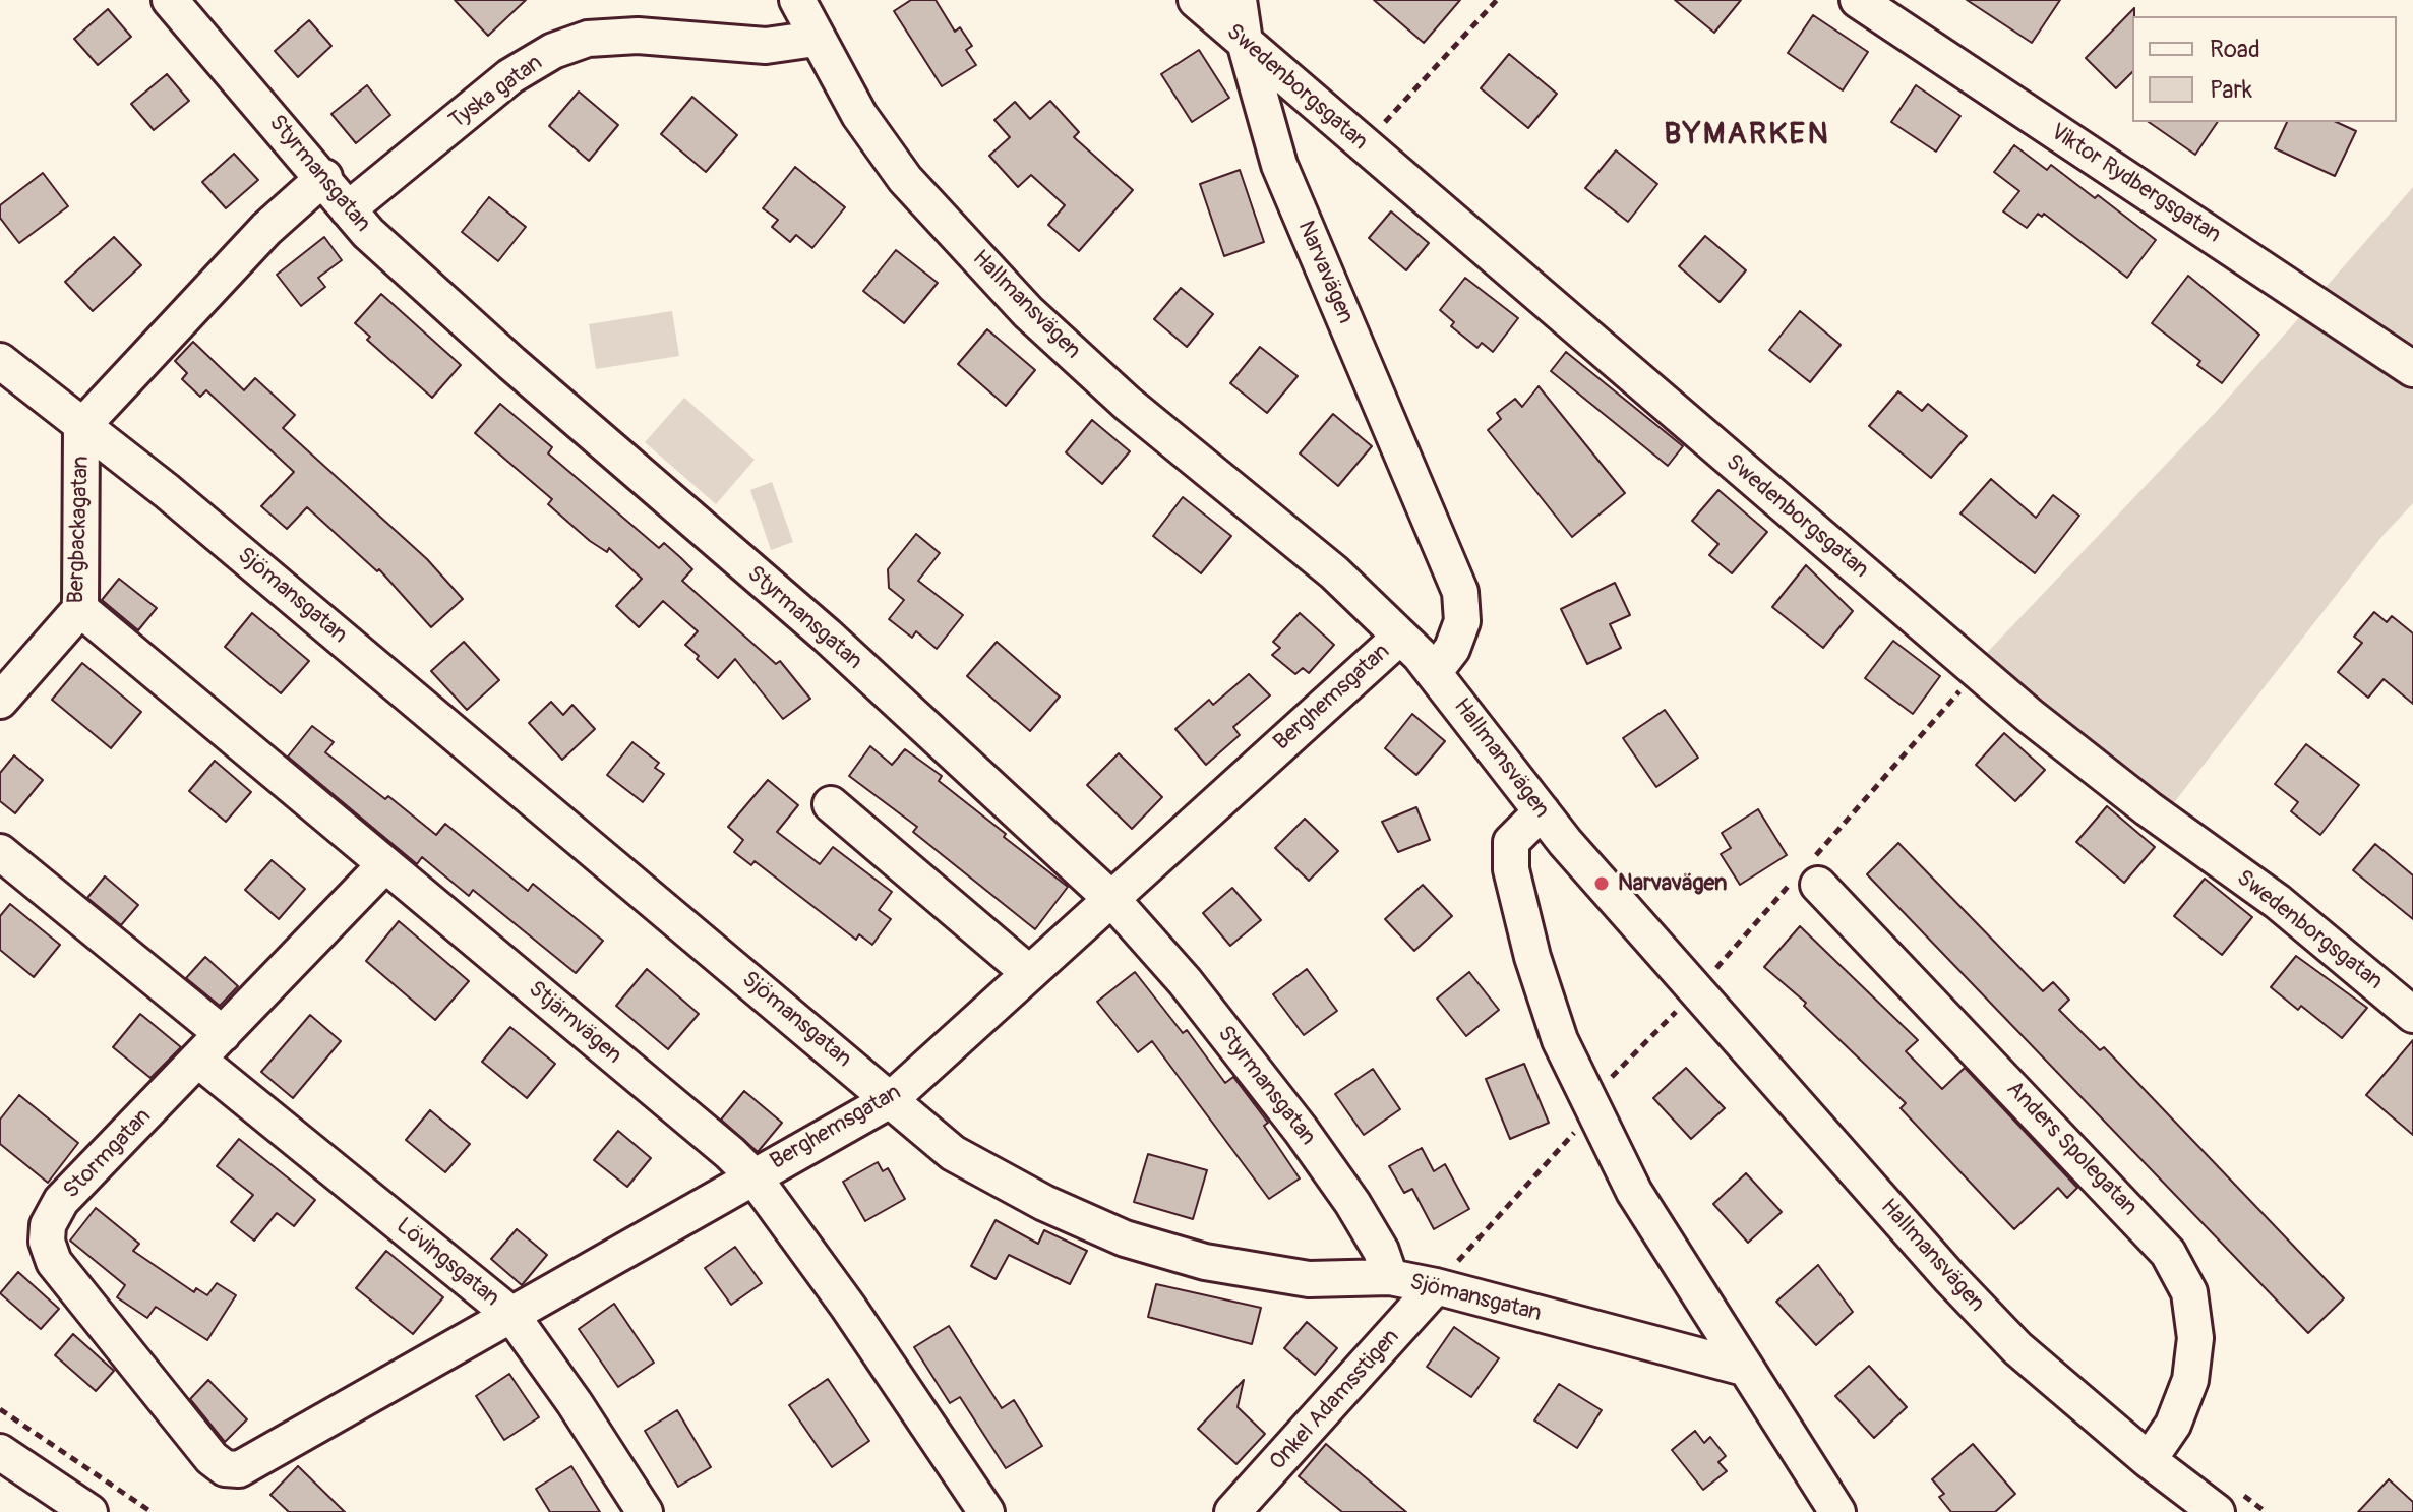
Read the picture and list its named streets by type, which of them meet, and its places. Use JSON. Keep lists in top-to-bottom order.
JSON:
{
  "streets": {
    "street": [
      "Swedenborgsgatan",
      "Tyska gatan",
      "Styrmansgatan",
      "Viktor Rydbergsgatan",
      "Narvavägen",
      "Hallmansvägen",
      "Bergbackagatan",
      "Sjömansgatan",
      "Berghemsgatan",
      "Stjärnvägen",
      "Anders Spolegatan",
      "Stormgatan",
      "Lövingsgatan",
      "Onkel Adamsstigen"
    ]
  },
  "crossings": [
    ["Swedenborgsgatan", "Narvavägen"],
    ["Tyska gatan", "Styrmansgatan"],
    ["Tyska gatan", "Hallmansvägen"],
    ["Styrmansgatan", "Sjömansgatan"],
    ["Styrmansgatan", "Berghemsgatan"],
    ["Narvavägen", "Hallmansvägen"],
    ["Hallmansvägen", "Berghemsgatan"],
    ["Hallmansvägen", "Anders Spolegatan"],
    ["Bergbackagatan", "Sjömansgatan"],
    ["Bergbackagatan", "Stjärnvägen"],
    ["Sjömansgatan", "Berghemsgatan"],
    ["Sjömansgatan", "Onkel Adamsstigen"],
    ["Berghemsgatan", "Stjärnvägen"],
    ["Berghemsgatan", "Stormgatan"],
    ["Berghemsgatan", "Lövingsgatan"],
    ["Stjärnvägen", "Stormgatan"],
    ["Stormgatan", "Lövingsgatan"]
  ],
  "districts": ["BYMARKEN"],
  "places": ["Narvavägen"],
  "legend": ["Road", "Park"]
}
